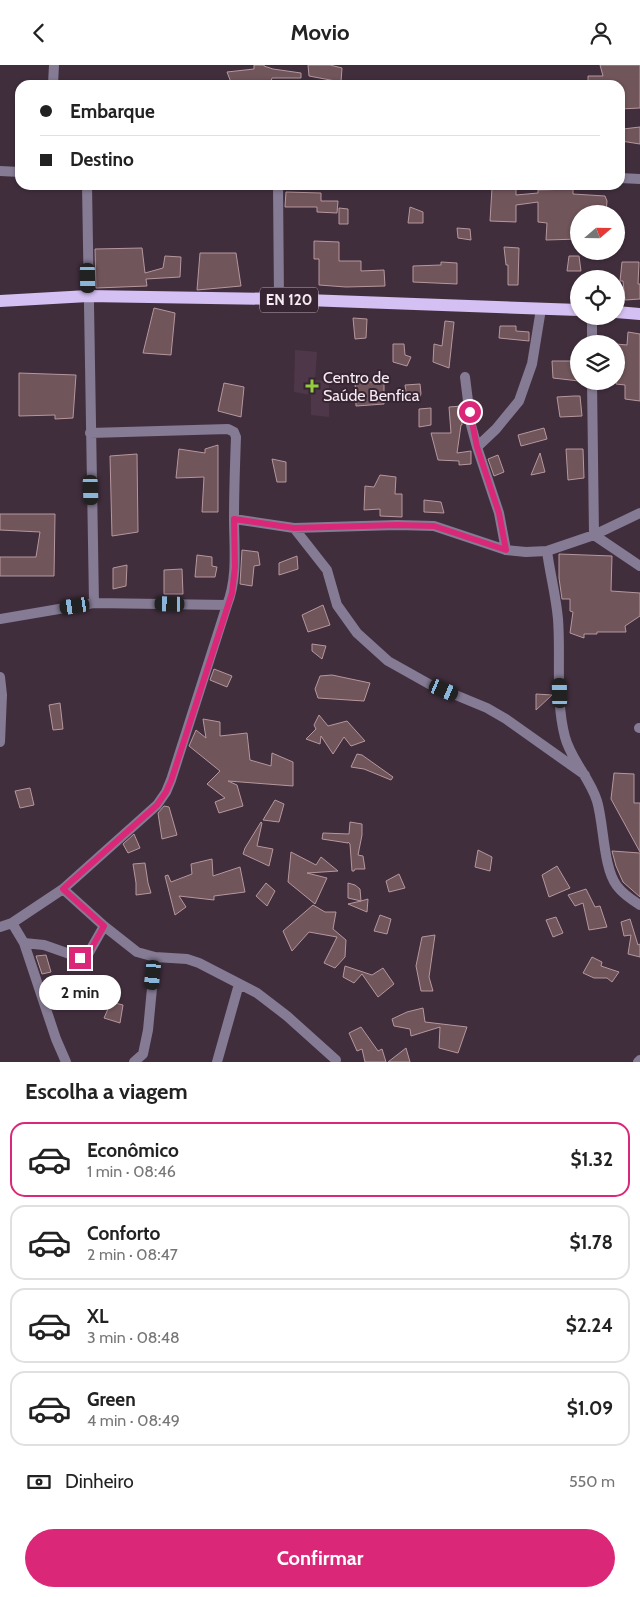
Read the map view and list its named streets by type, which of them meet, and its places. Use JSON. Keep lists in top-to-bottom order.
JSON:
{
  "streets": {
    "main road": ["EN 120"]
  },
  "places": {
    "health": ["Centro de Saúde Benfica"]
  },
  "north": "right",
  "page": {
    "header": "Movio",
    "banner": ["Embarque", "Destino"],
    "bubble": "2 min",
    "heading": "Escolha a viagem",
    "list": [
      {
        "name": "Econômico",
        "note": "1 min · 08:46",
        "value": "$1.32"
      },
      {
        "name": "Conforto",
        "note": "2 min · 08:47",
        "value": "$1.78"
      },
      {
        "name": "XL",
        "note": "3 min · 08:48",
        "value": "$2.24"
      },
      {
        "name": "Green",
        "note": "4 min · 08:49",
        "value": "$1.09"
      }
    ],
    "pay": ["Dinheiro", "550 m"],
    "buttons": "Confirmar"
  }
}
